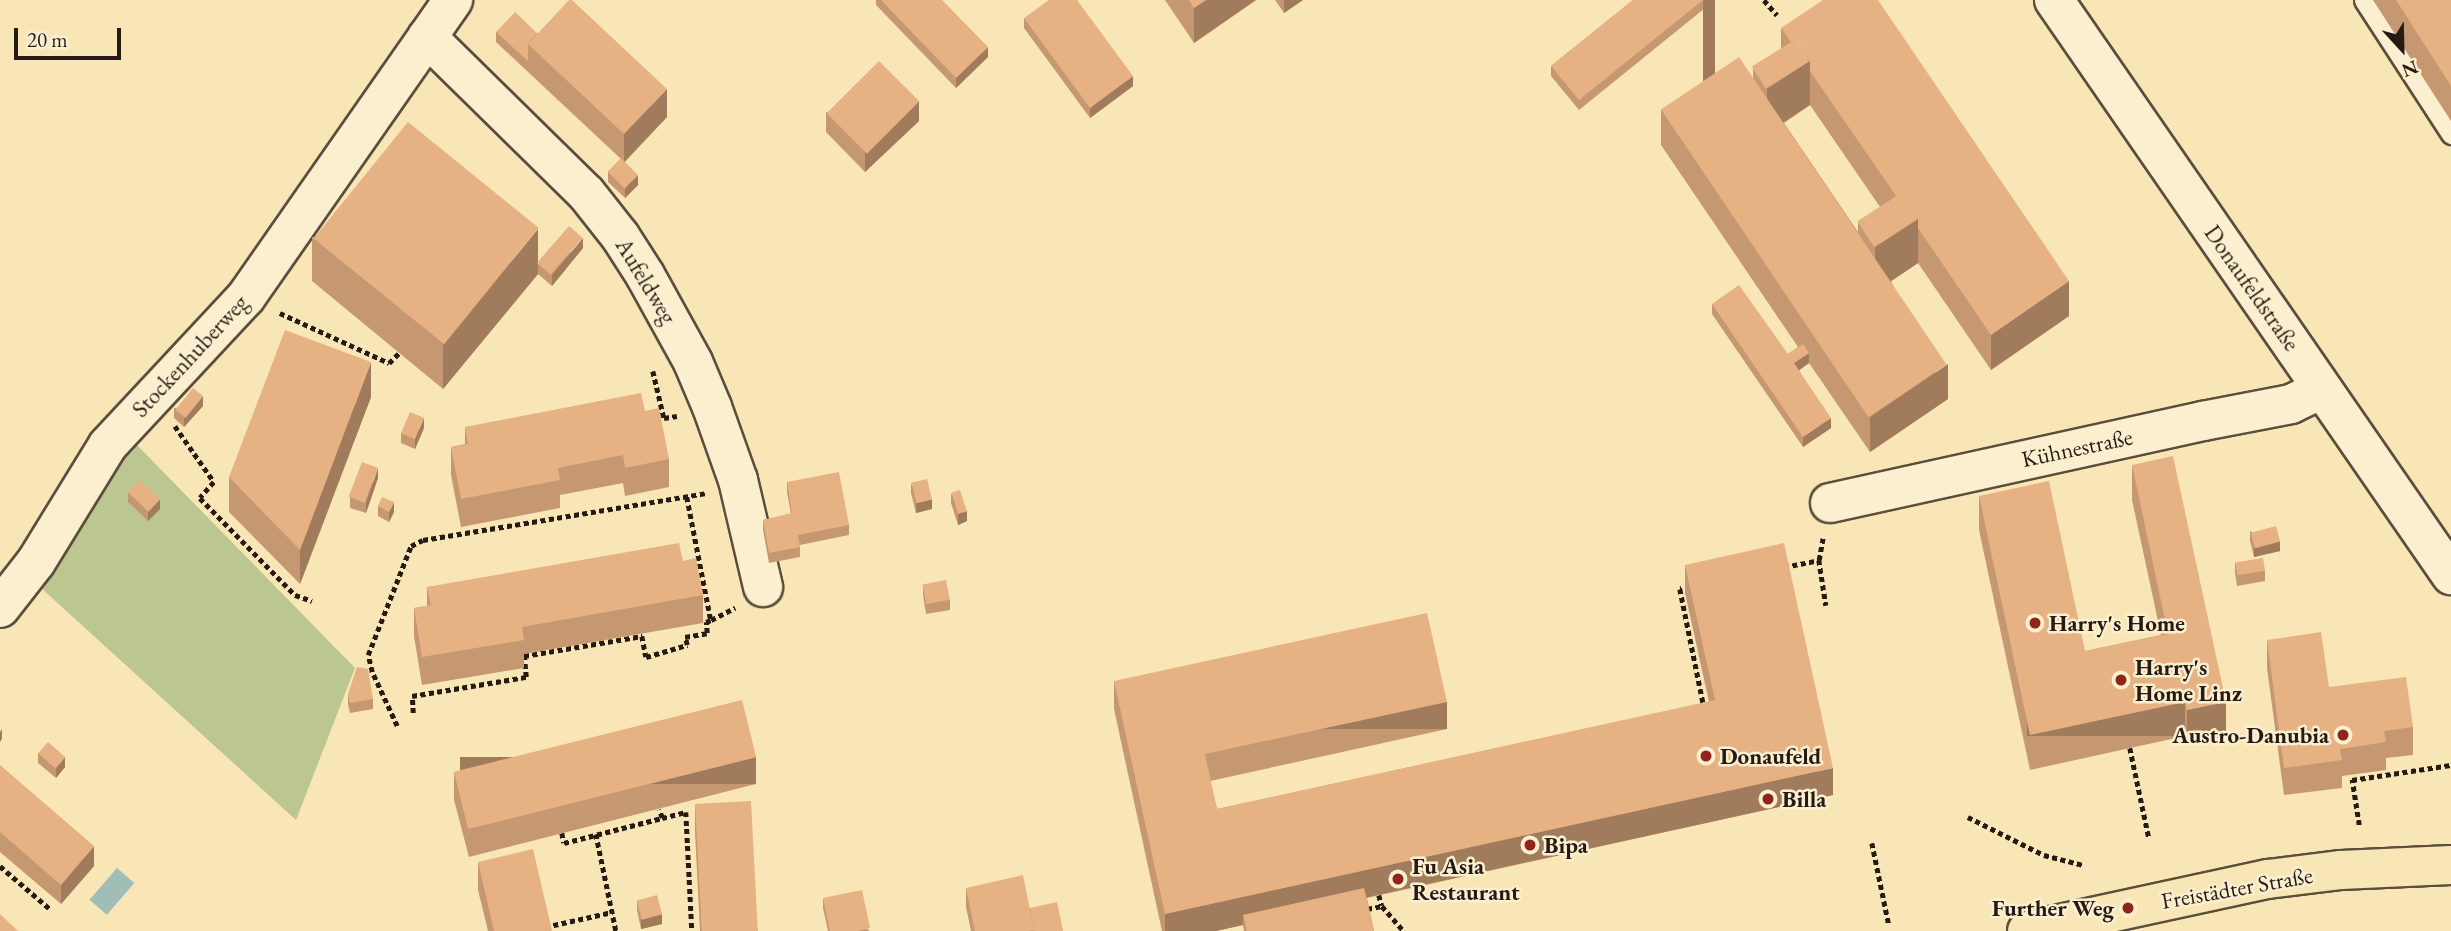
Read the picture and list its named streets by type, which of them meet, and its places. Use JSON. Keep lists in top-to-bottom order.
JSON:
{
  "streets": {
    "main road": ["Freistädter Straße"],
    "street": [
      "Aufeldweg",
      "Donaufeldstraße",
      "Stockenhuberweg",
      "Kühnestraße"
    ]
  },
  "crossings": [
    ["Aufeldweg", "Stockenhuberweg"],
    ["Donaufeldstraße", "Kühnestraße"]
  ],
  "places": [
    "Harry's Home",
    "Harry's Home Linz",
    "Austro-Danubia",
    "Donaufeld",
    "Billa",
    "Bipa",
    "Fu Asia Restaurant",
    "Further Weg"
  ],
  "scale_bar": "20 m",
  "north": "bottom"
}
